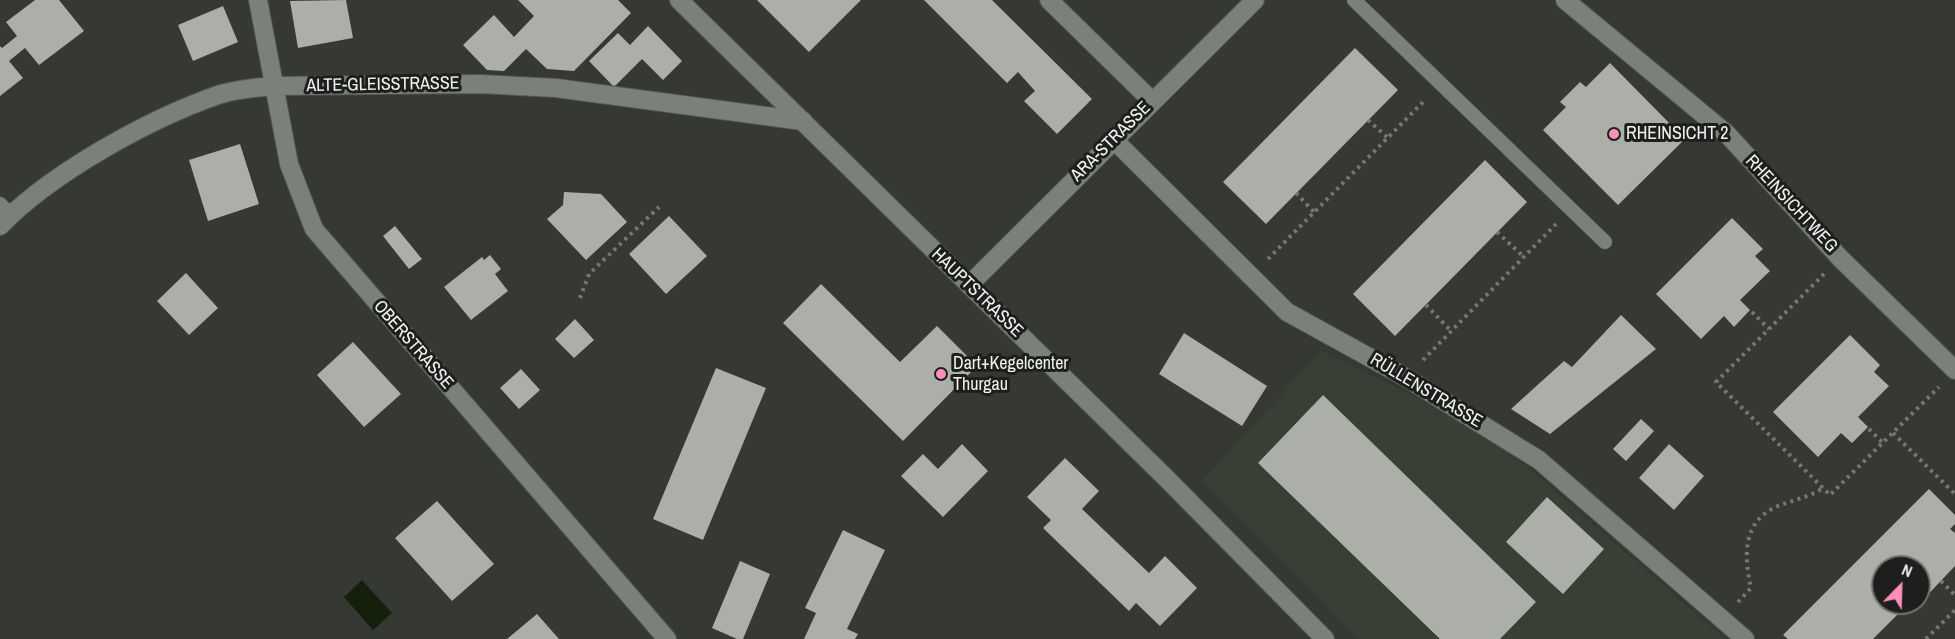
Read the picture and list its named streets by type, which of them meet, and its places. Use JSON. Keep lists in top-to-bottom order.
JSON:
{
  "streets": {
    "street": [
      "ALTE-GLEISSTRASSE",
      "ARA-STRASSE",
      "RHEINSICHTWEG",
      "HAUPTSTRASSE",
      "OBERSTRASSE",
      "RÜLLENSTRASSE"
    ]
  },
  "crossings": [
    ["ALTE-GLEISSTRASSE", "HAUPTSTRASSE"],
    ["ALTE-GLEISSTRASSE", "OBERSTRASSE"],
    ["ARA-STRASSE", "HAUPTSTRASSE"],
    ["ARA-STRASSE", "RÜLLENSTRASSE"]
  ],
  "places": ["RHEINSICHT 2", "Dart+Kegelcenter Thurgau"],
  "north": "top right"
}
